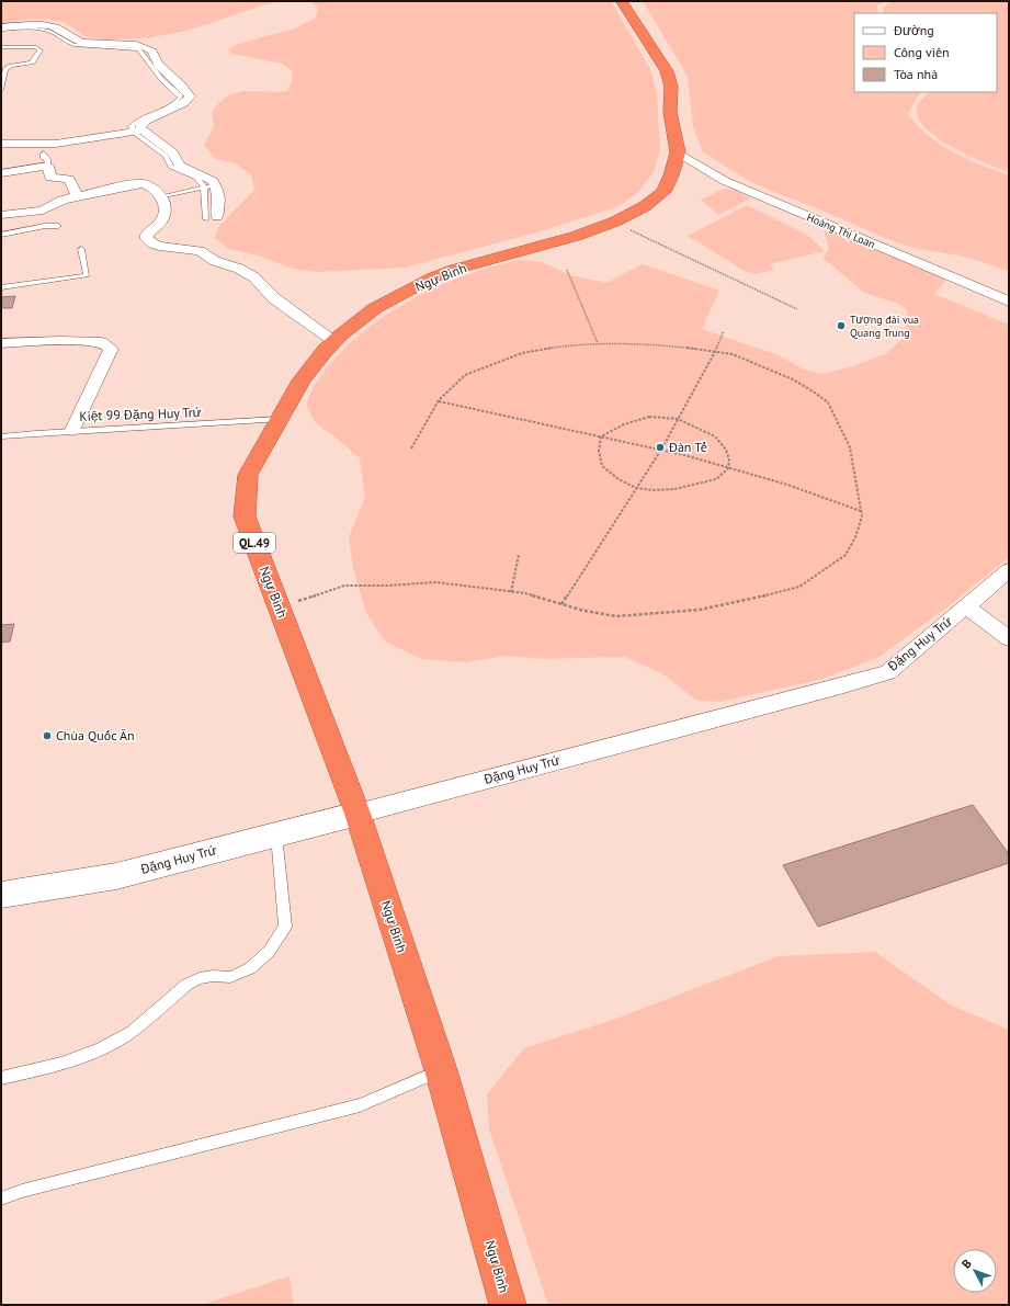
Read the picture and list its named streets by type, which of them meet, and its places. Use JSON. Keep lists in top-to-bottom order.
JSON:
{
  "streets": {
    "highway": ["Ngự Bình", "QL.49"],
    "street": ["Hoàng Thị Loan", "Đặng Huy Trứ"],
    "lane": ["Kiệt 99 Đặng Huy Trứ"]
  },
  "crossings": [
    ["Hoàng Thị Loan", "Ngự Bình"],
    ["Ngự Bình", "Kiệt 99 Đặng Huy Trứ"],
    ["Ngự Bình", "Đặng Huy Trứ"]
  ],
  "places": ["Tượng đài vua Quang Trung", "Đàn Tế", "Chùa Quốc Ân"],
  "legend": ["Đường", "Công viên", "Tòa nhà"],
  "north": "top left"
}
